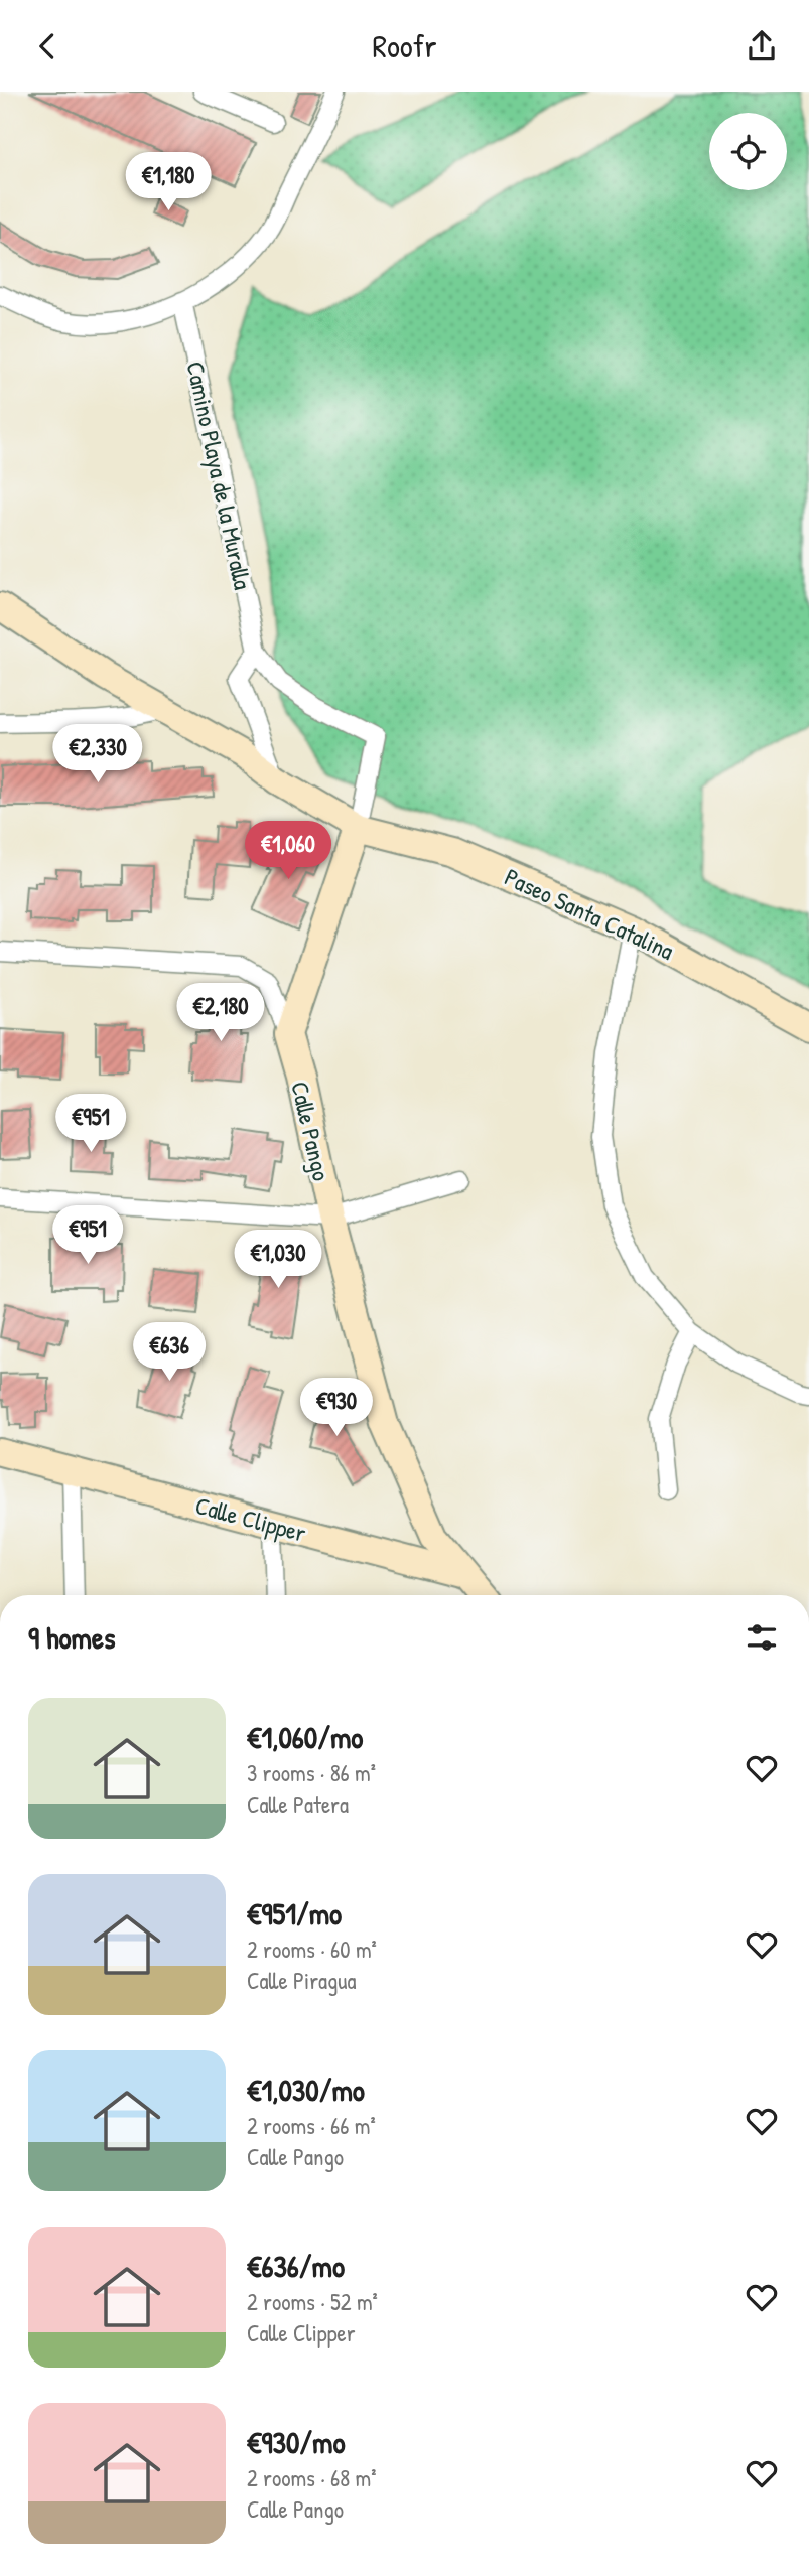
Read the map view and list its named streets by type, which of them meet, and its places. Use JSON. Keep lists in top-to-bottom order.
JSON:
{
  "streets": {
    "street": [
      "Camino Playa de la Muralla",
      "Paseo Santa Catalina",
      "Calle Pango",
      "Calle Clipper"
    ]
  },
  "crossings": [
    ["Camino Playa de la Muralla", "Paseo Santa Catalina"],
    ["Calle Pango", "Calle Clipper"]
  ],
  "page": {
    "header": "Roofr",
    "price": [
      "€1,180",
      "€2,330",
      "€1,060",
      "€2,180",
      "€951",
      "€951",
      "€1,030",
      "€636",
      "€930"
    ],
    "heading": "9 homes",
    "list": [
      {
        "name": "€1,060/mo",
        "note": "3 rooms · 86 m² · Calle Patera"
      },
      {
        "name": "€951/mo",
        "note": "2 rooms · 60 m² · Calle Piragua"
      },
      {
        "name": "€1,030/mo",
        "note": "2 rooms · 66 m² · Calle Pango"
      },
      {
        "name": "€636/mo",
        "note": "2 rooms · 52 m² · Calle Clipper"
      },
      {
        "name": "€930/mo",
        "note": "2 rooms · 68 m² · Calle Pango"
      }
    ]
  }
}
